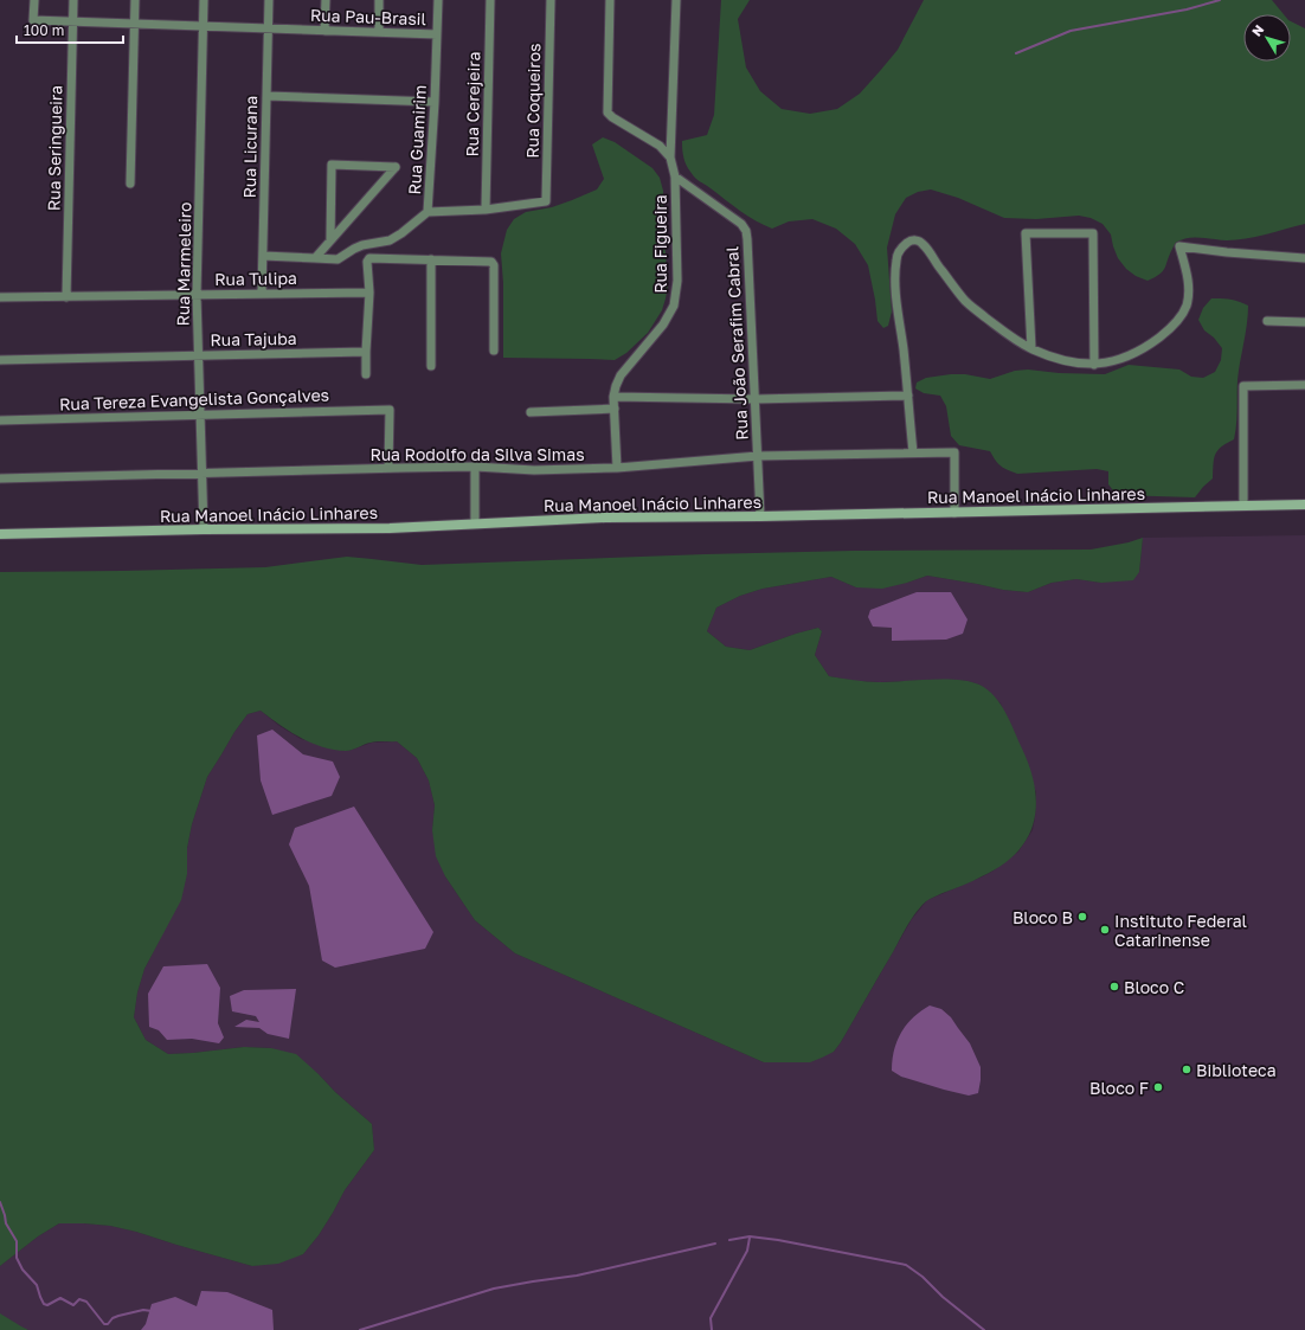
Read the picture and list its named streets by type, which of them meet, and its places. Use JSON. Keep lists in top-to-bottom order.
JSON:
{
  "streets": {
    "main road": ["Rua Manoel Inácio Linhares"],
    "street": [
      "Rua Pau-Brasil",
      "Rua Coqueiros",
      "Rua Cerejeira",
      "Rua Guamirim",
      "Rua Licurana",
      "Rua Seringueira",
      "Rua Figueira",
      "Rua Marmeleiro",
      "Rua Tulipa",
      "Rua Tajuba",
      "Rua João Serafim Cabral",
      "Rua Tereza Evangelista Gonçalves",
      "Rua Rodolfo da Silva Simas"
    ]
  },
  "crossings": [
    ["Rua Pau-Brasil", "Rua Guamirim"],
    ["Rua Pau-Brasil", "Rua Licurana"],
    ["Rua Pau-Brasil", "Rua Seringueira"],
    ["Rua Pau-Brasil", "Rua Marmeleiro"],
    ["Rua Coqueiros", "Rua Cerejeira"],
    ["Rua Guamirim", "Rua Licurana"],
    ["Rua Licurana", "Rua Tulipa"],
    ["Rua Seringueira", "Rua Tulipa"],
    ["Rua Figueira", "Rua João Serafim Cabral"],
    ["Rua Figueira", "Rua Rodolfo da Silva Simas"],
    ["Rua Marmeleiro", "Rua Tulipa"],
    ["Rua Marmeleiro", "Rua Tajuba"],
    ["Rua Marmeleiro", "Rua Tereza Evangelista Gonçalves"],
    ["Rua Marmeleiro", "Rua Rodolfo da Silva Simas"],
    ["Rua Marmeleiro", "Rua Manoel Inácio Linhares"],
    ["Rua João Serafim Cabral", "Rua Rodolfo da Silva Simas"],
    ["Rua João Serafim Cabral", "Rua Manoel Inácio Linhares"],
    ["Rua Tereza Evangelista Gonçalves", "Rua Rodolfo da Silva Simas"],
    ["Rua Rodolfo da Silva Simas", "Rua Manoel Inácio Linhares"]
  ],
  "places": [
    "Bloco B",
    "Instituto Federal Catarinense",
    "Bloco C",
    "Biblioteca",
    "Bloco F"
  ],
  "scale_bar": "100 m",
  "north": "top left"
}
